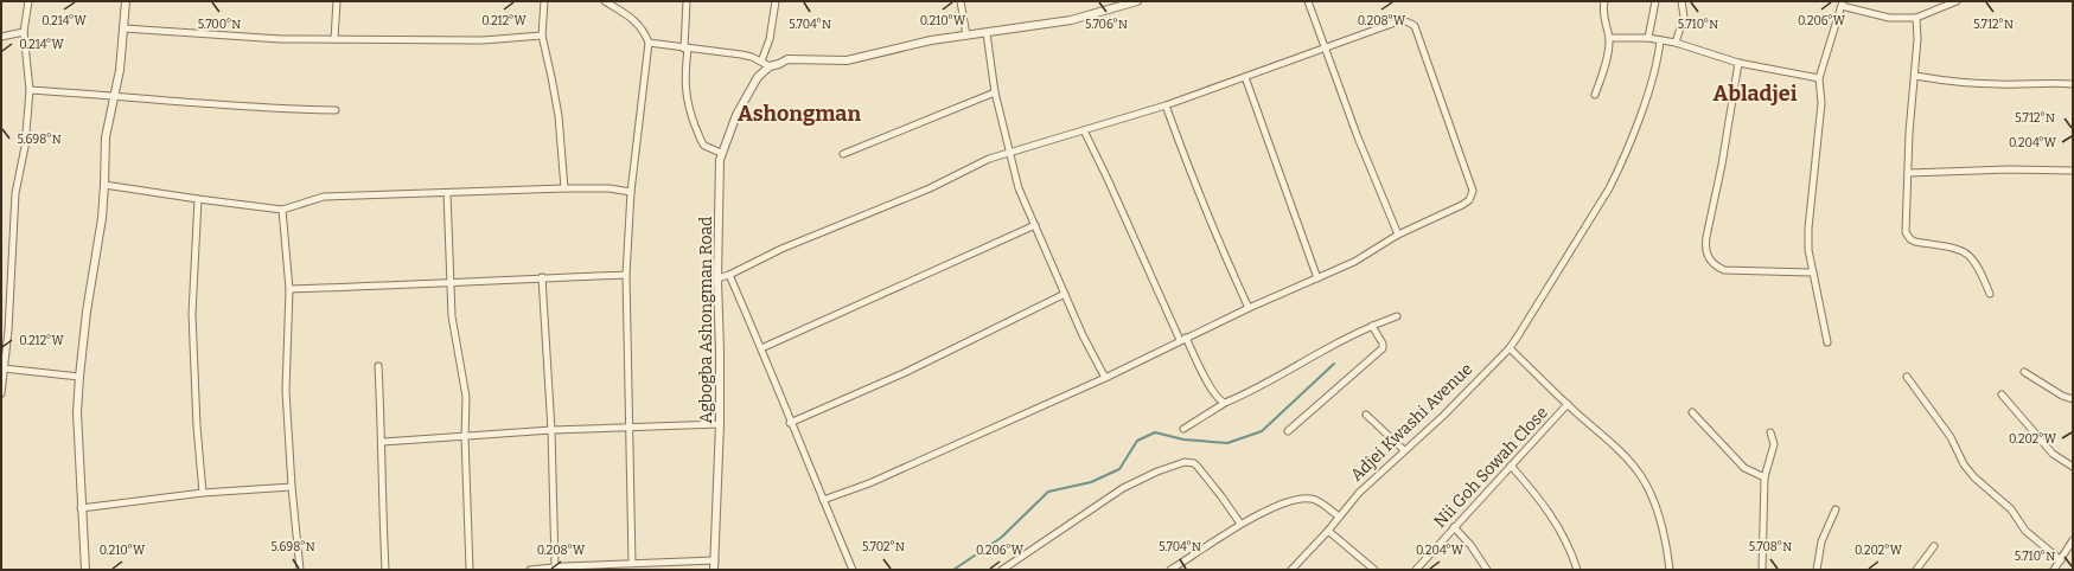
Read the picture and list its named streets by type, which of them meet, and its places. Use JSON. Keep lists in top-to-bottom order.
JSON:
{
  "streets": {
    "street": ["Agbogba Ashongman Road", "Adjei Kwashi Avenue", "Nii Goh Sowah Close"]
  },
  "districts": ["Abladjei", "Ashongman"],
  "coordinates": [
    "0.214°W",
    "0.212°W",
    "0.210°W",
    "0.208°W",
    "0.206°W",
    "5.712°N",
    "5.700°N",
    "5.704°N",
    "5.706°N",
    "5.710°N",
    "5.698°N",
    "0.204°W",
    "0.202°W",
    "5.702°N",
    "5.708°N"
  ]
}
